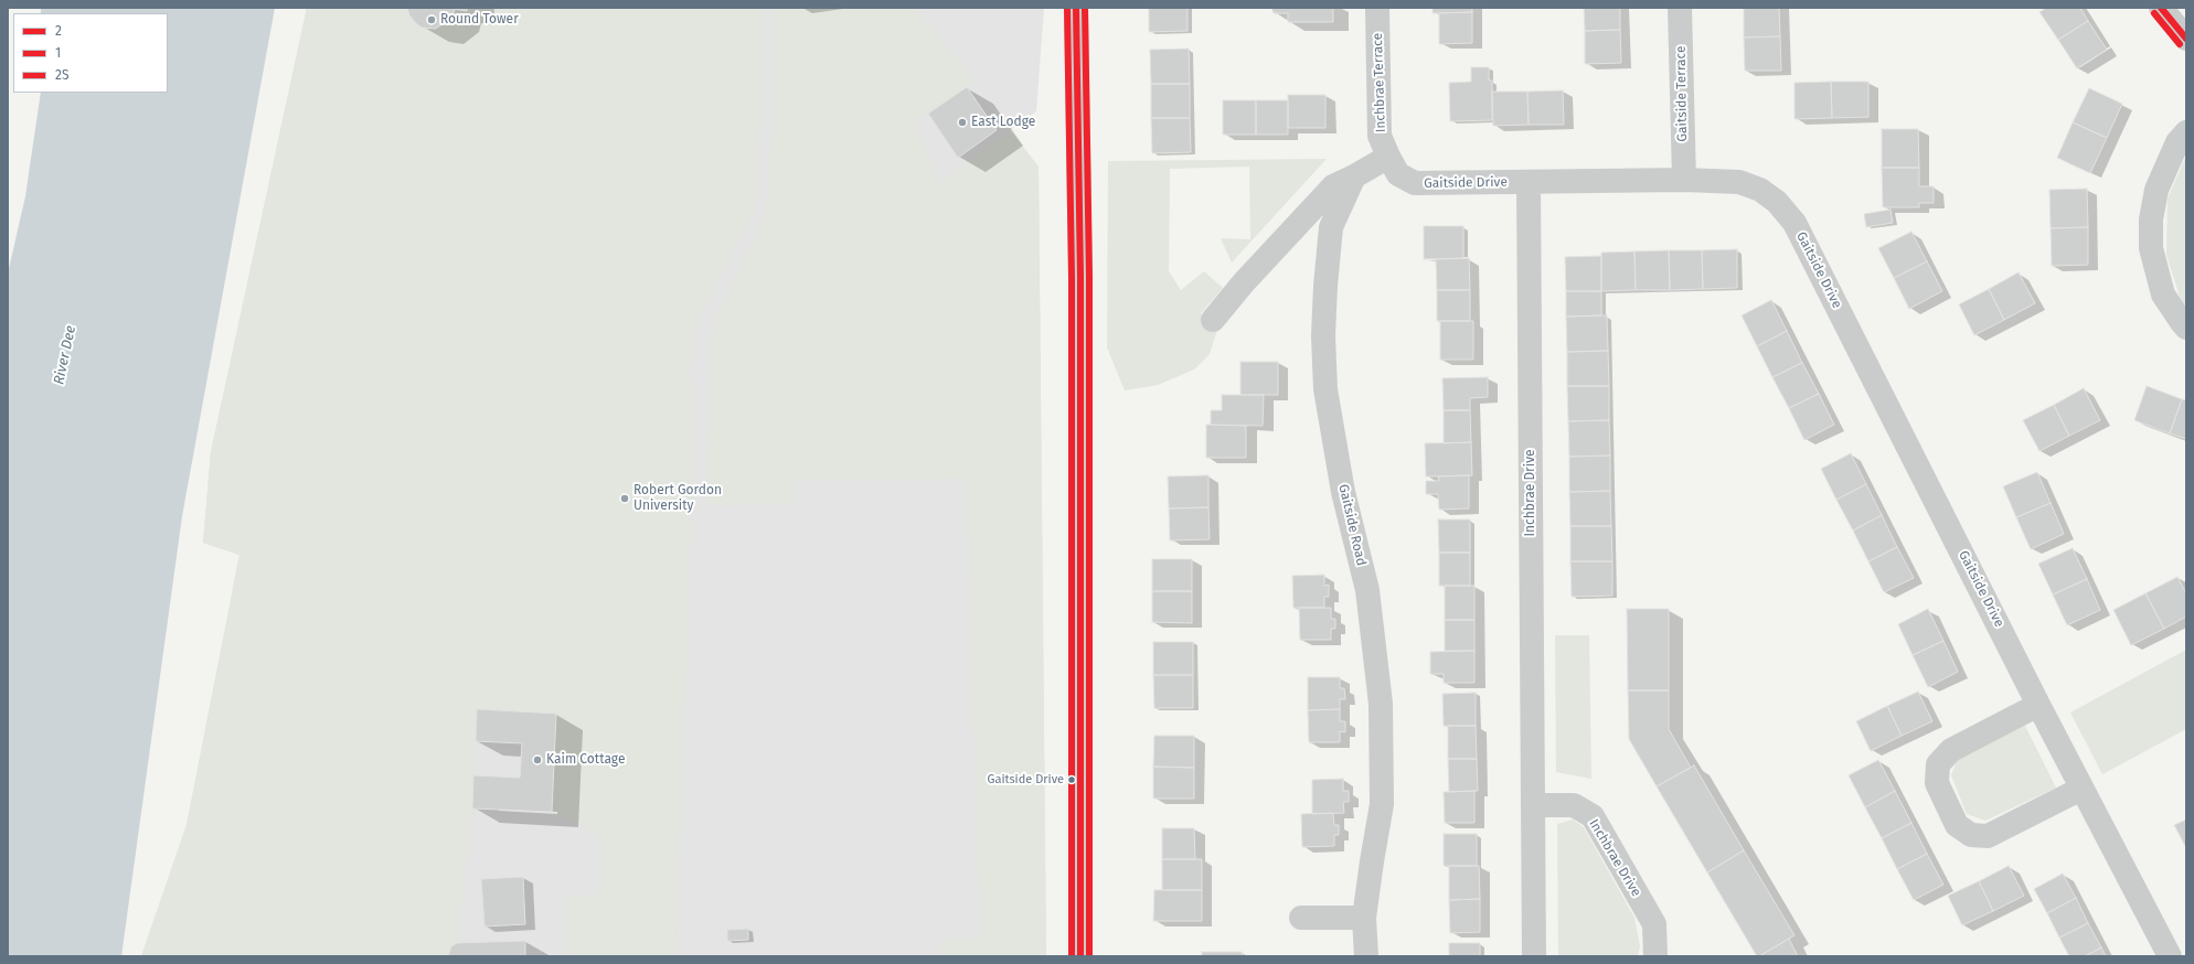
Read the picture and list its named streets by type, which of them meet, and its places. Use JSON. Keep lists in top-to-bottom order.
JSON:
{
  "streets": {
    "street": [
      "Inchbrae Terrace",
      "Gaitside Terrace",
      "Gaitside Drive",
      "Inchbrae Drive",
      "Gaitside Road"
    ]
  },
  "crossings": [
    ["Inchbrae Terrace", "Gaitside Drive"],
    ["Gaitside Terrace", "Gaitside Drive"],
    ["Gaitside Drive", "Inchbrae Drive"]
  ],
  "water": ["River Dee"],
  "places": [
    "Round Tower",
    "East Lodge",
    "Robert Gordon University",
    "Kaim Cottage",
    "Gaitside Drive"
  ],
  "lines": ["transit line 2", "transit line 1", "transit line 2S"],
  "legend": ["2", "1", "2S"]
}
